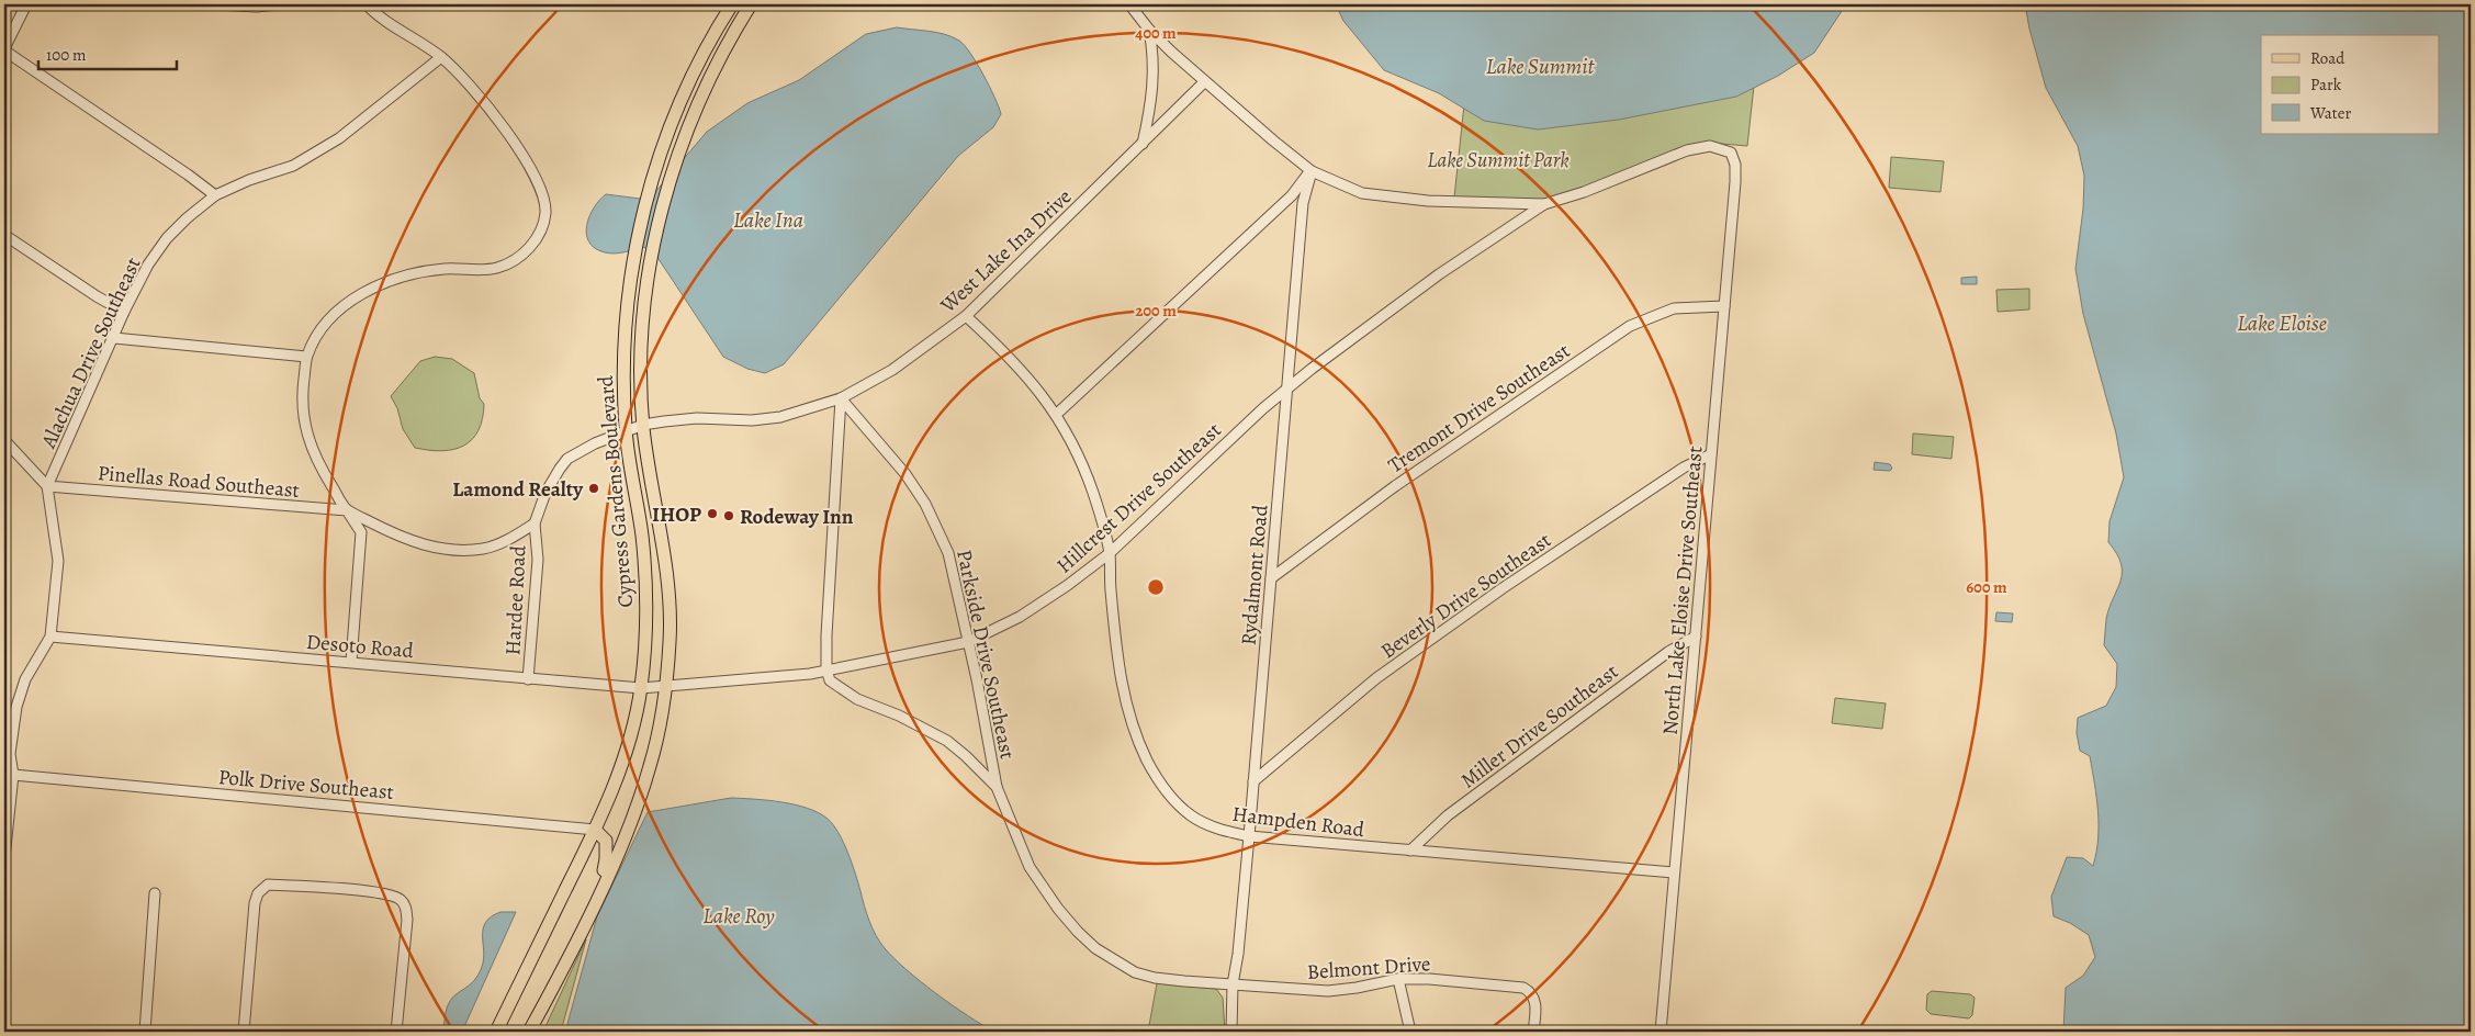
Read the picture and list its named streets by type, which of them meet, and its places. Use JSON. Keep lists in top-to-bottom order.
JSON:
{
  "streets": {
    "main road": ["Cypress Gardens Boulevard"],
    "street": [
      "West Lake Ina Drive",
      "Alachua Drive Southeast",
      "Tremont Drive Southeast",
      "Pinellas Road Southeast",
      "Hillcrest Drive Southeast",
      "Rydalmont Road",
      "North Lake Eloise Drive Southeast",
      "Beverly Drive Southeast",
      "Hardee Road",
      "Desoto Road",
      "Parkside Drive Southeast",
      "Miller Drive Southeast",
      "Polk Drive Southeast",
      "Hampden Road",
      "Belmont Drive"
    ]
  },
  "crossings": [
    ["West Lake Ina Drive", "Cypress Gardens Boulevard"],
    ["West Lake Ina Drive", "Hardee Road"],
    ["West Lake Ina Drive", "Parkside Drive Southeast"],
    ["West Lake Ina Drive", "Hampden Road"],
    ["Alachua Drive Southeast", "Pinellas Road Southeast"],
    ["Tremont Drive Southeast", "Rydalmont Road"],
    ["Tremont Drive Southeast", "North Lake Eloise Drive Southeast"],
    ["Cypress Gardens Boulevard", "Hillcrest Drive Southeast"],
    ["Cypress Gardens Boulevard", "Desoto Road"],
    ["Cypress Gardens Boulevard", "Polk Drive Southeast"],
    ["Hillcrest Drive Southeast", "Rydalmont Road"],
    ["Hillcrest Drive Southeast", "North Lake Eloise Drive Southeast"],
    ["Hillcrest Drive Southeast", "Desoto Road"],
    ["Hillcrest Drive Southeast", "Parkside Drive Southeast"],
    ["Hillcrest Drive Southeast", "Hampden Road"],
    ["Rydalmont Road", "Beverly Drive Southeast"],
    ["Rydalmont Road", "Hampden Road"],
    ["Rydalmont Road", "Belmont Drive"],
    ["North Lake Eloise Drive Southeast", "Beverly Drive Southeast"],
    ["North Lake Eloise Drive Southeast", "Miller Drive Southeast"],
    ["North Lake Eloise Drive Southeast", "Hampden Road"],
    ["Hardee Road", "Desoto Road"],
    ["Parkside Drive Southeast", "Belmont Drive"],
    ["Miller Drive Southeast", "Hampden Road"]
  ],
  "water": [
    "Lake Summit",
    "Lake Ina",
    "Lake Eloise",
    "Lake Roy"
  ],
  "parks": ["Lake Summit Park"],
  "places": ["Lamond Realty", "IHOP", "Rodeway Inn"],
  "legend": ["Road", "Park", "Water"],
  "scale_bar": "100 m",
  "rings": ["400 m", "200 m", "600 m"]
}
